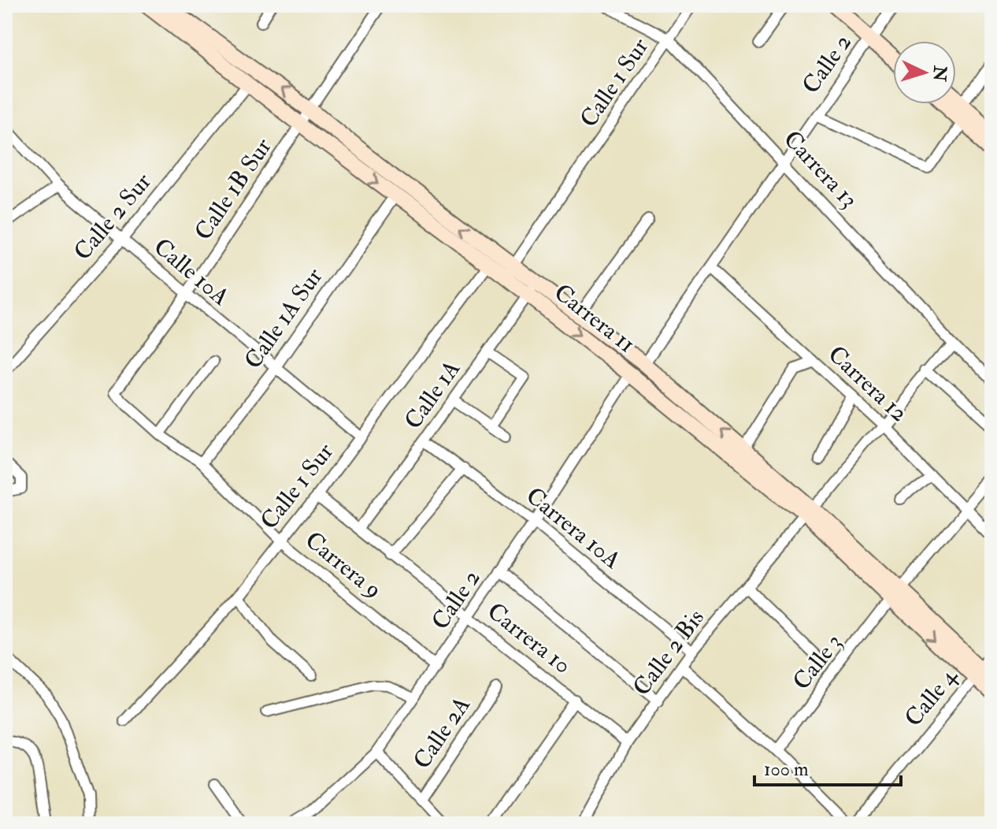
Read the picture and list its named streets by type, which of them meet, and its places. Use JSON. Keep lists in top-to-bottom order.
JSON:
{
  "streets": {
    "main road": ["Carrera 11"],
    "street": [
      "Calle 2",
      "Calle 1 Sur",
      "Carrera 13",
      "Calle 1B Sur",
      "Calle 2 Sur",
      "Calle 10A",
      "Calle 1A Sur",
      "Carrera 12",
      "Calle 1A",
      "Carrera 10A",
      "Carrera 9",
      "Carrera 10",
      "Calle 2 Bis",
      "Calle 3",
      "Calle 4",
      "Calle 2A"
    ]
  },
  "crossings": [
    ["Calle 2", "Carrera 13"],
    ["Calle 2", "Carrera 11"],
    ["Calle 2", "Carrera 12"],
    ["Calle 2", "Carrera 10A"],
    ["Calle 2", "Carrera 9"],
    ["Calle 2", "Carrera 10"],
    ["Calle 1 Sur", "Carrera 13"],
    ["Calle 1 Sur", "Calle 10A"],
    ["Calle 1 Sur", "Carrera 11"],
    ["Calle 1 Sur", "Carrera 9"],
    ["Calle 1 Sur", "Carrera 10"],
    ["Carrera 13", "Calle 2 Bis"],
    ["Calle 1B Sur", "Calle 10A"],
    ["Calle 1B Sur", "Carrera 11"],
    ["Calle 1B Sur", "Carrera 9"],
    ["Calle 2 Sur", "Calle 10A"],
    ["Calle 2 Sur", "Carrera 11"],
    ["Calle 10A", "Calle 1A Sur"],
    ["Calle 1A Sur", "Carrera 11"],
    ["Calle 1A Sur", "Carrera 9"],
    ["Carrera 11", "Calle 1A"],
    ["Carrera 11", "Calle 2 Bis"],
    ["Carrera 11", "Calle 3"],
    ["Carrera 11", "Calle 4"],
    ["Carrera 12", "Calle 2 Bis"],
    ["Carrera 12", "Calle 3"],
    ["Calle 1A", "Carrera 10A"],
    ["Calle 1A", "Carrera 10"],
    ["Carrera 10A", "Calle 2 Bis"],
    ["Carrera 10", "Calle 2 Bis"]
  ],
  "scale_bar": "100 m",
  "north": "right"
}
